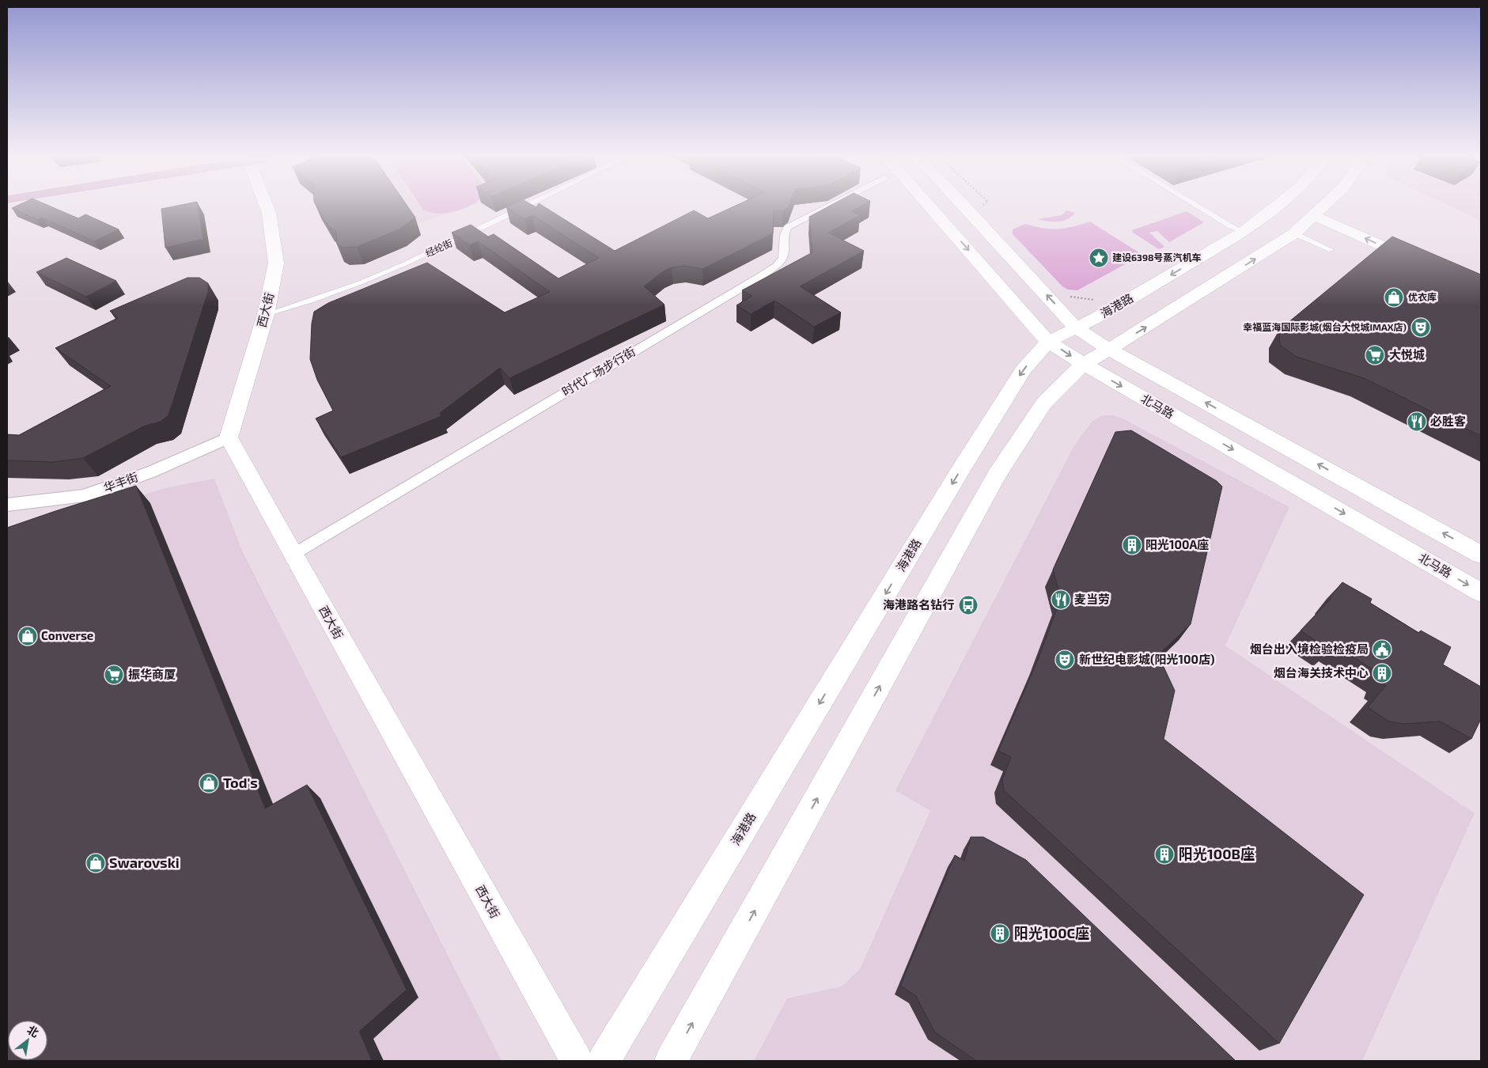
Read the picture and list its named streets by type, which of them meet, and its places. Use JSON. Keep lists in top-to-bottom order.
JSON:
{
  "streets": {
    "main road": ["海港路", "西大街", "北马路"],
    "street": ["时代广场步行街", "华丰街"],
    "lane": ["经纶街"]
  },
  "crossings": [
    ["经纶街", "西大街"],
    ["海港路", "北马路"],
    ["西大街", "时代广场步行街"],
    ["西大街", "华丰街"]
  ],
  "places": {
    "place": ["建设6398号蒸汽机车"],
    "shop": [
      "优衣库",
      "Converse",
      "Tod's",
      "Swarovski"
    ],
    "theatre": ["幸福蓝海国际影城(烟台大悦城IMAX店)", "新世纪电影城(阳光100店)"],
    "supermarket": ["大悦城", "振华商厦"],
    "restaurant": ["必胜客", "麦当劳"],
    "building": [
      "阳光100A座",
      "烟台海关技术中心",
      "阳光100B座",
      "阳光100C座"
    ],
    "bus stop": ["海港路名钻行"],
    "public building": ["烟台出入境检验检疫局"]
  },
  "north": "top right"
}
